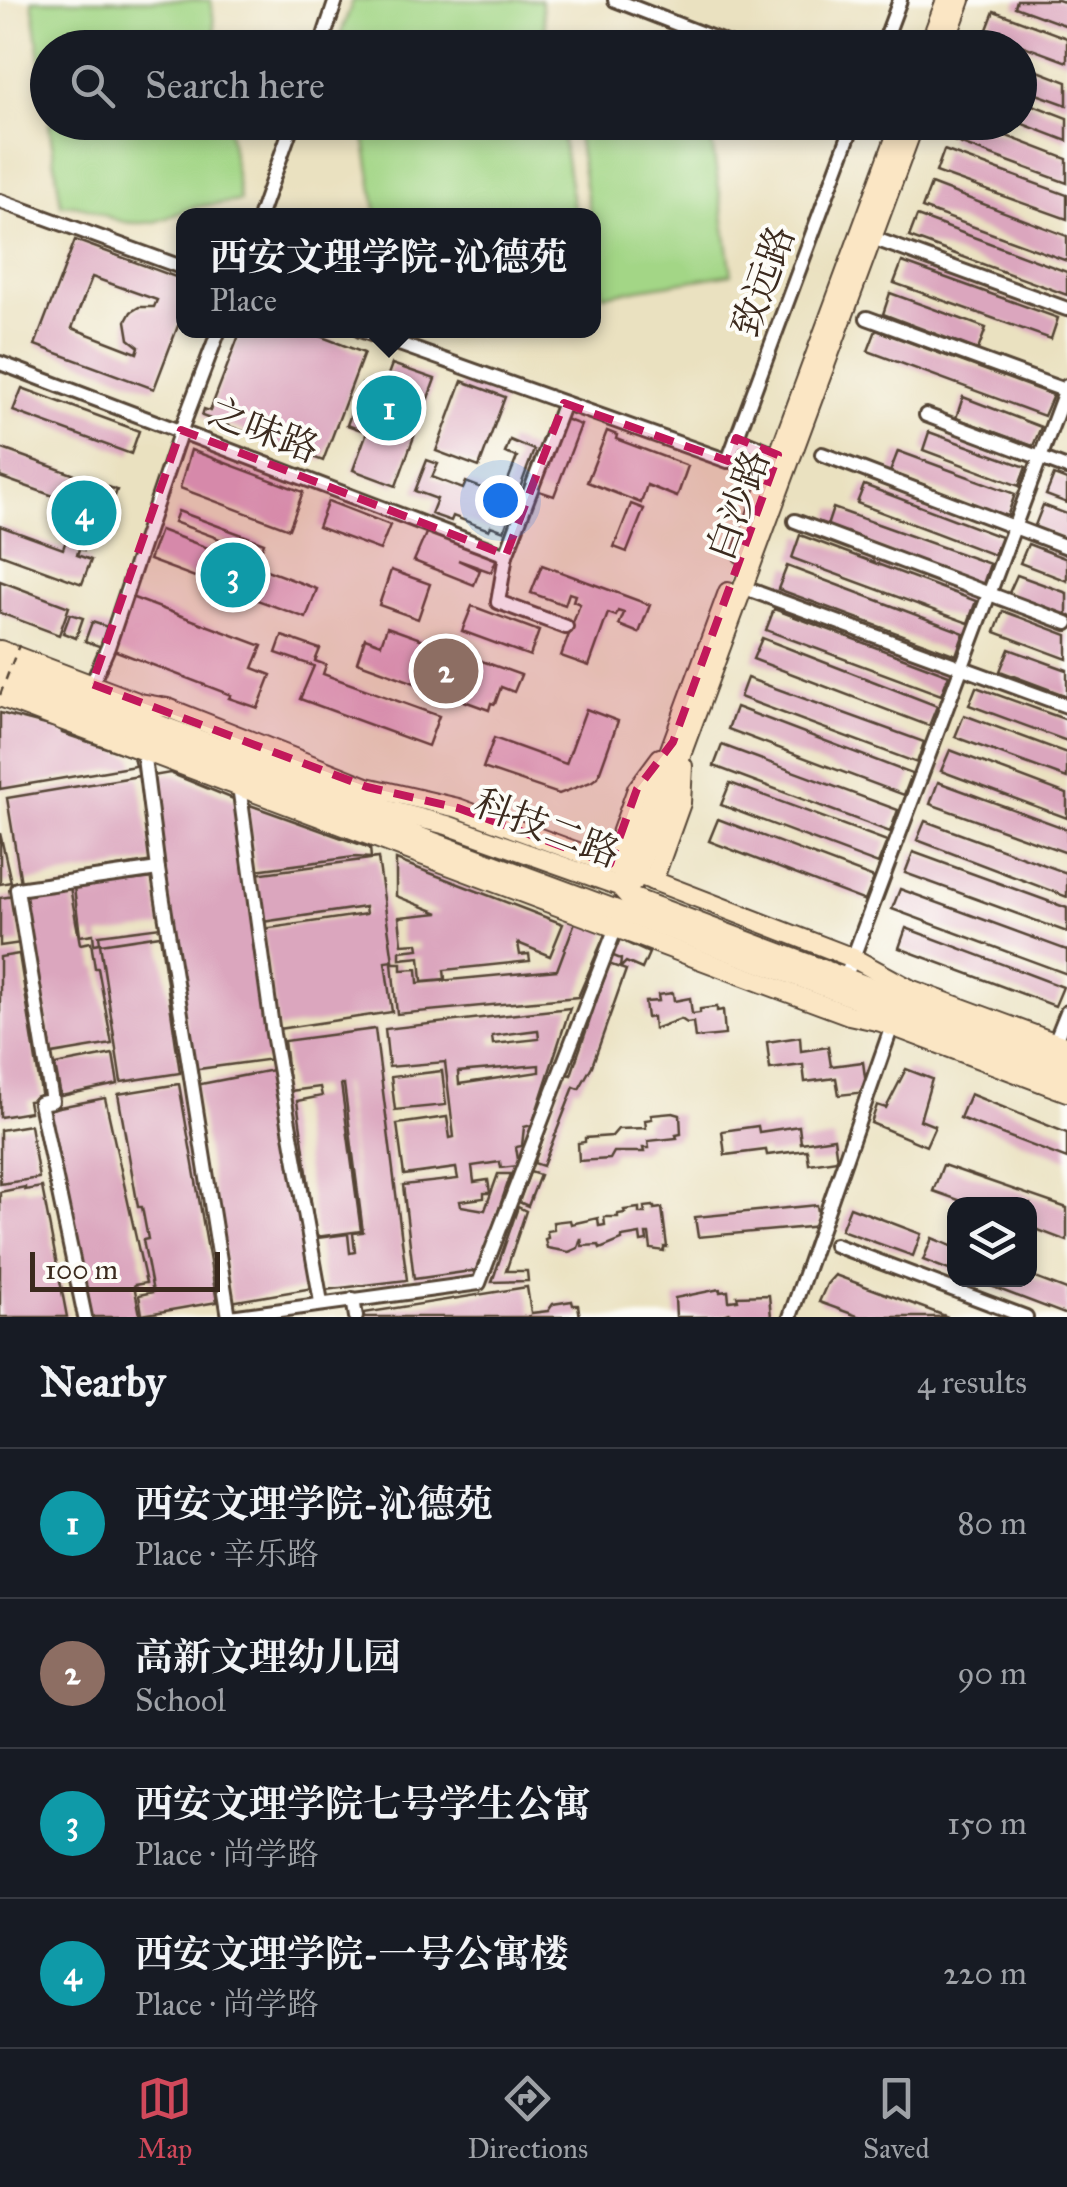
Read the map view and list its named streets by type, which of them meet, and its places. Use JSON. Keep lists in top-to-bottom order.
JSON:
{
  "streets": {
    "street": [
      "致远路",
      "之味路",
      "白沙路",
      "科技二路"
    ]
  },
  "crossings": [
    ["白沙路", "科技二路"]
  ],
  "scale_bar": "100 m",
  "page": {
    "search": "Search here",
    "popup": ["西安文理学院-沁德苑", "Place"],
    "pins": [
      "1",
      "4",
      "3",
      "2"
    ],
    "scale": "100 m",
    "heading": ["Nearby", "4 results"],
    "list": [
      {
        "mark": "1",
        "name": "西安文理学院-沁德苑",
        "note": "Place · 辛乐路",
        "value": "80 m"
      },
      {
        "mark": "2",
        "name": "高新文理幼儿园",
        "note": "School",
        "value": "90 m"
      },
      {
        "mark": "3",
        "name": "西安文理学院七号学生公寓",
        "note": "Place · 尚学路",
        "value": "150 m"
      },
      {
        "mark": "4",
        "name": "西安文理学院-一号公寓楼",
        "note": "Place · 尚学路",
        "value": "220 m"
      }
    ],
    "nav": ["Map", "Directions", "Saved"]
  }
}
